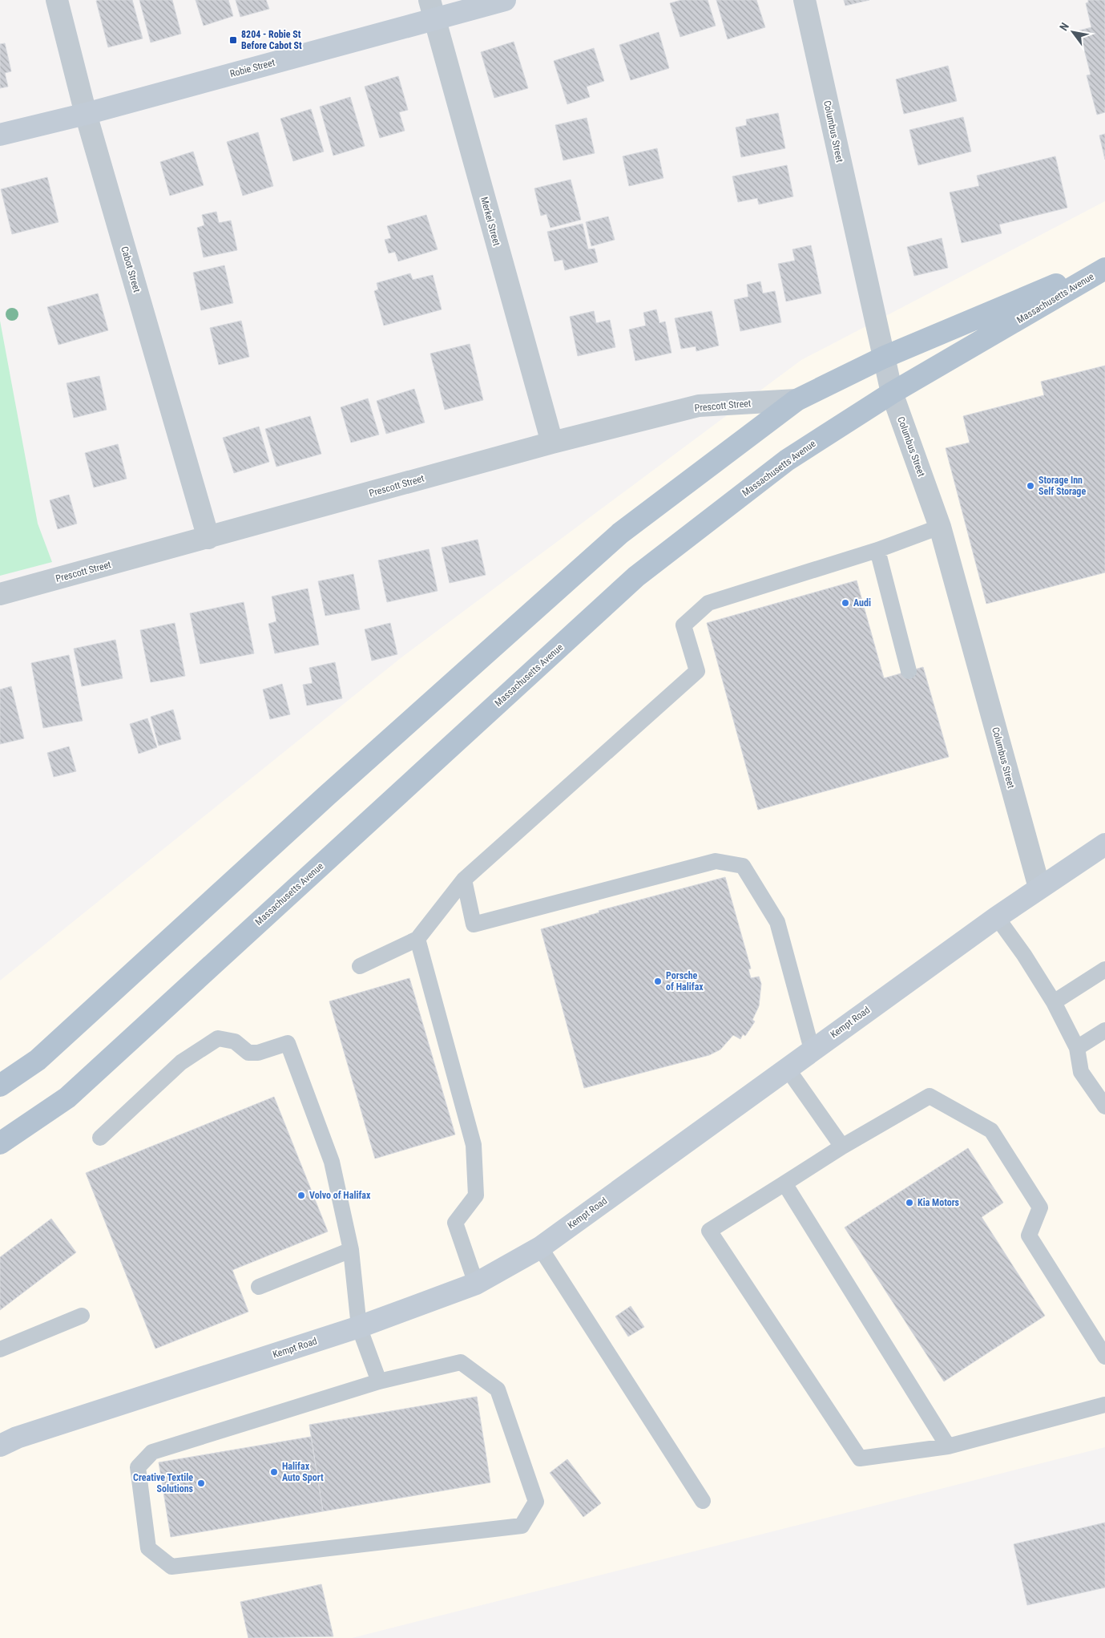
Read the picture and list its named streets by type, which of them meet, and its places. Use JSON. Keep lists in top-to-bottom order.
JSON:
{
  "streets": {
    "main road": ["Massachusetts Avenue"],
    "street": [
      "Robie Street",
      "Columbus Street",
      "Merkel Street",
      "Cabot Street",
      "Prescott Street",
      "Kempt Road"
    ]
  },
  "crossings": [
    ["Robie Street", "Merkel Street"],
    ["Robie Street", "Cabot Street"],
    ["Columbus Street", "Massachusetts Avenue"],
    ["Columbus Street", "Kempt Road"],
    ["Merkel Street", "Prescott Street"],
    ["Cabot Street", "Prescott Street"],
    ["Massachusetts Avenue", "Prescott Street"]
  ],
  "places": {
    "transit": ["8204 - Robie St Before Cabot St"],
    "other": [
      "Storage Inn Self Storage",
      "Audi",
      "Porsche of Halifax",
      "Volvo of Halifax",
      "Kia Motors",
      "Halifax Auto Sport",
      "Creative Textile Solutions"
    ]
  },
  "north": "top left"
}
